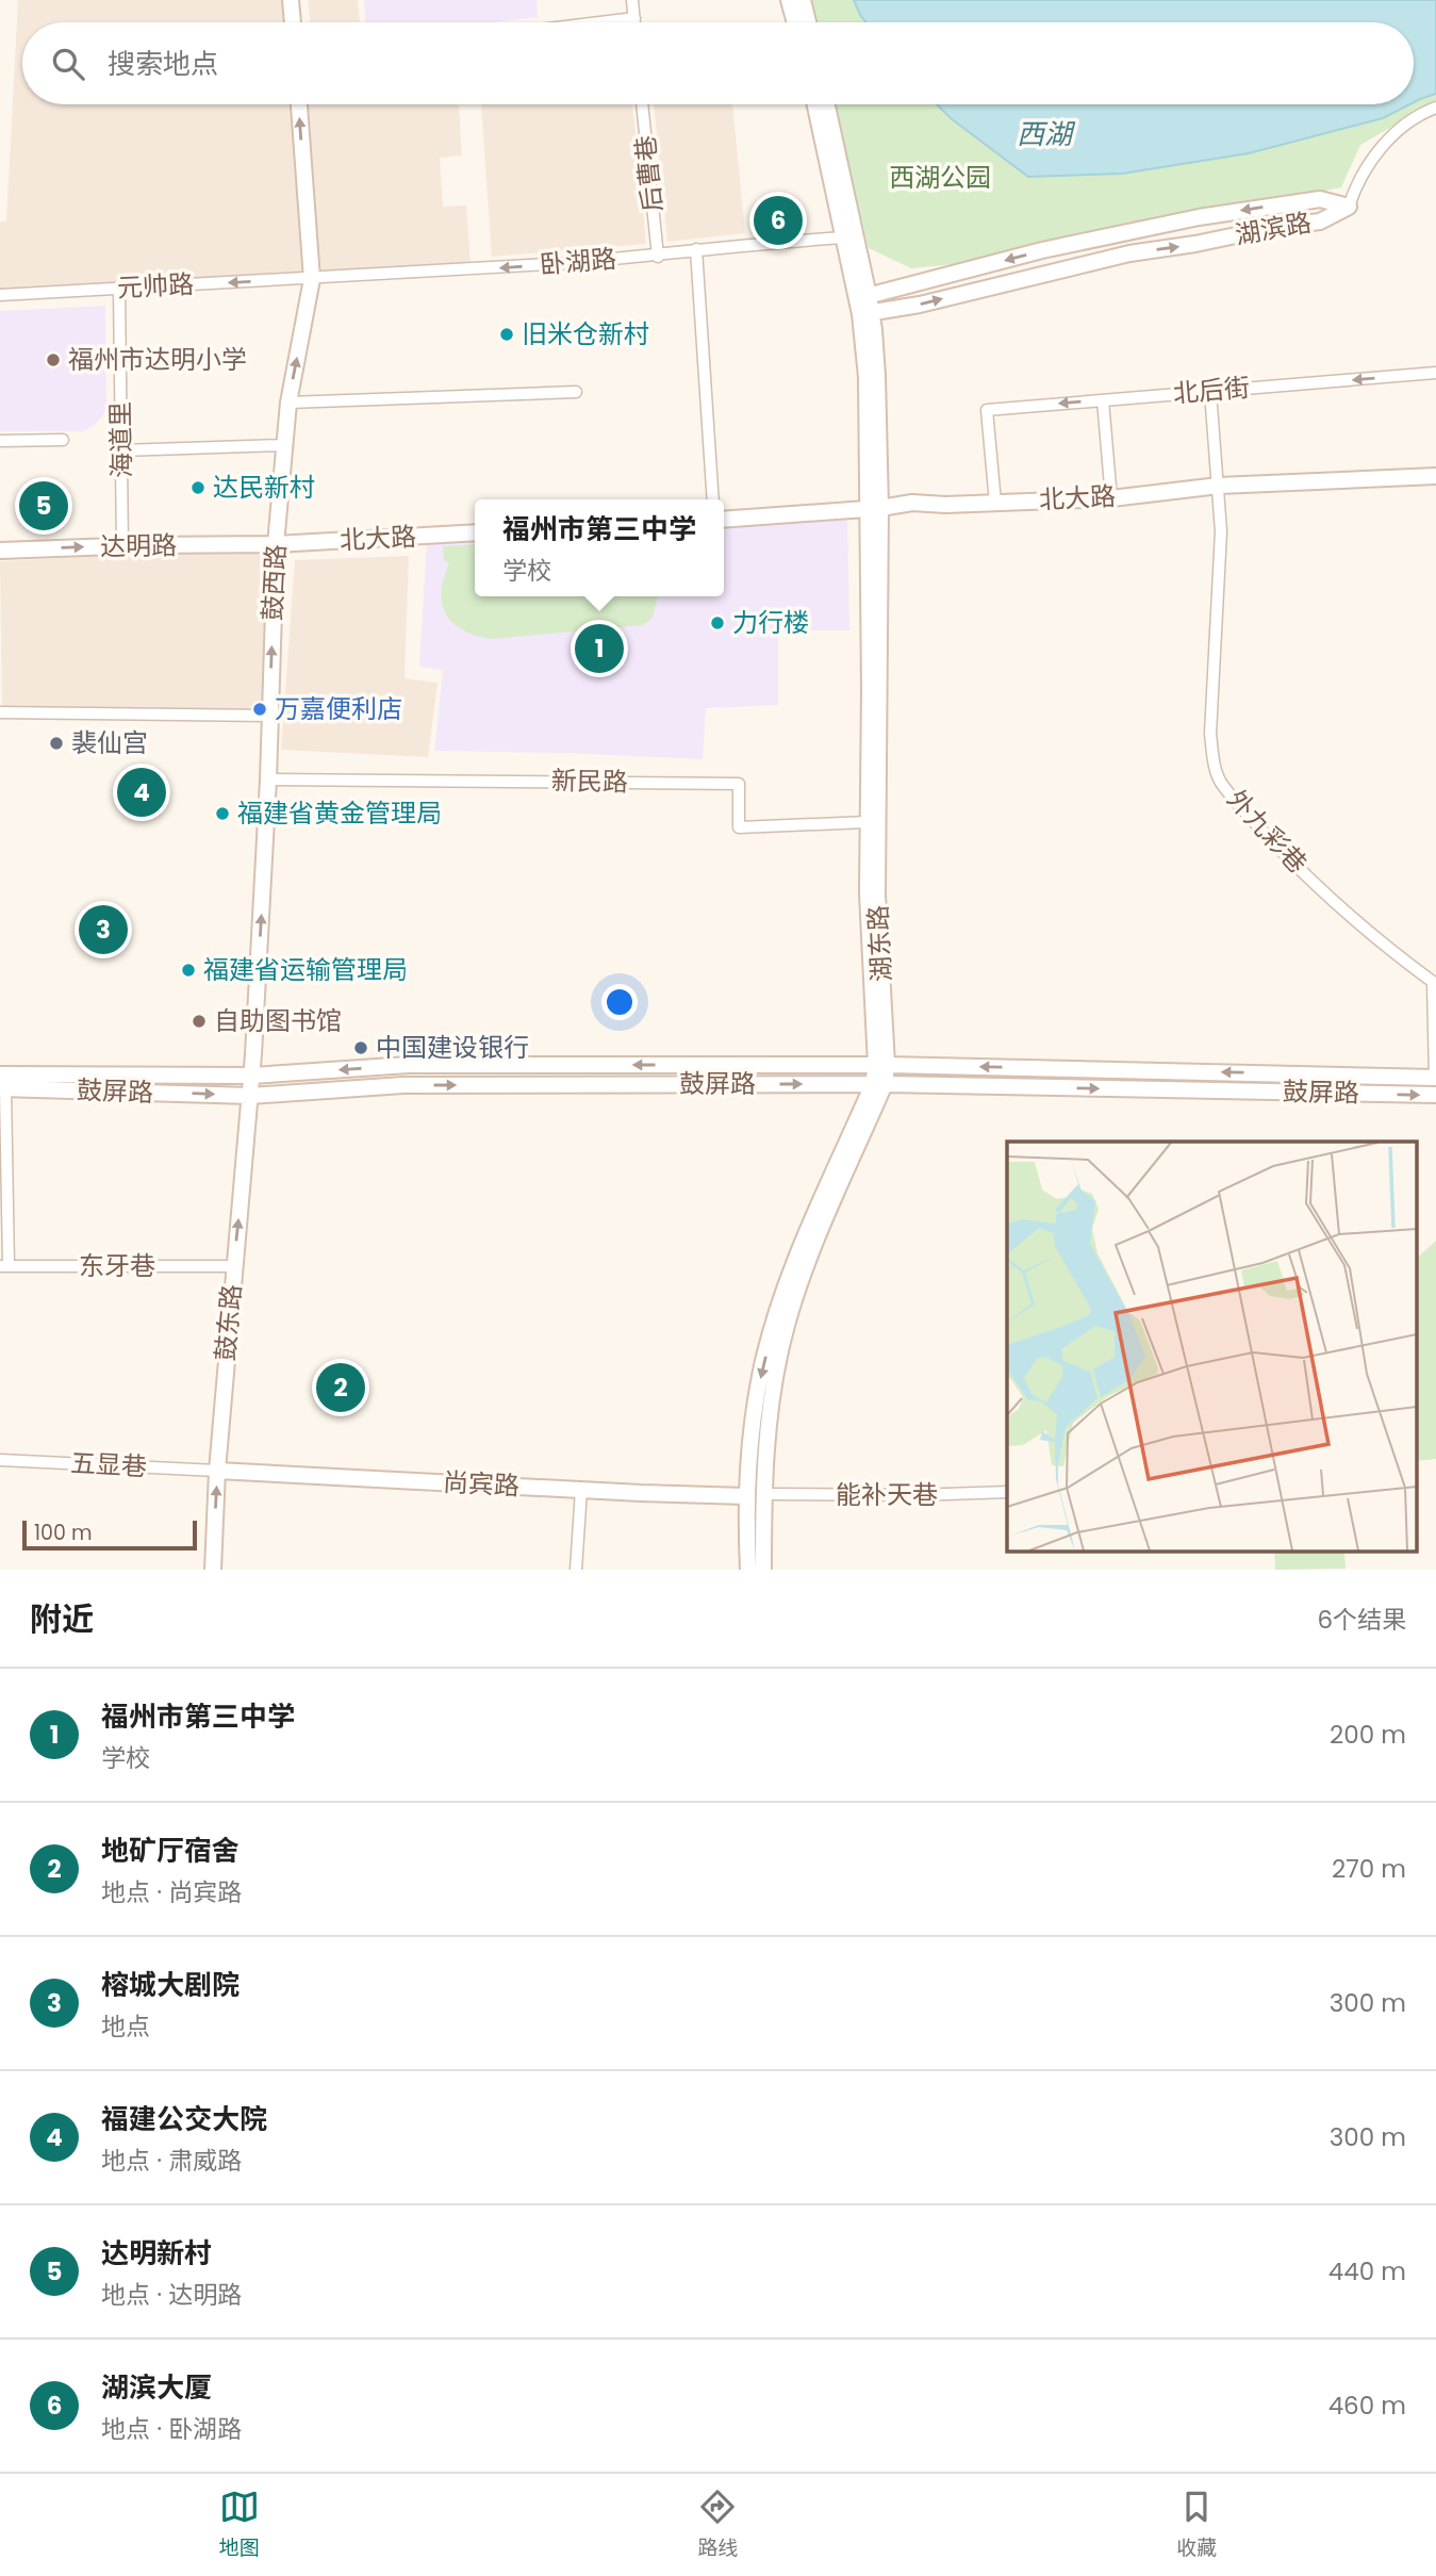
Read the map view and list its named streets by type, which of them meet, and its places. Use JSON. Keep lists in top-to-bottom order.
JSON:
{
  "streets": {
    "main road": [
      "湖滨路",
      "北大路",
      "达明路",
      "鼓西路",
      "湖东路",
      "鼓屏路",
      "鼓东路",
      "尚宾路"
    ],
    "street": [
      "后曹巷",
      "卧湖路",
      "元帅路",
      "北后街",
      "海道里",
      "新民路",
      "外九彩巷",
      "东牙巷",
      "五显巷",
      "能补天巷"
    ]
  },
  "crossings": [
    ["后曹巷", "卧湖路"],
    ["湖滨路", "湖东路"],
    ["卧湖路", "元帅路"],
    ["卧湖路", "鼓西路"],
    ["元帅路", "海道里"],
    ["元帅路", "鼓西路"],
    ["北后街", "北大路"],
    ["北后街", "外九彩巷"],
    ["海道里", "达明路"],
    ["北大路", "达明路"],
    ["北大路", "鼓西路"],
    ["北大路", "外九彩巷"],
    ["北大路", "湖东路"],
    ["达明路", "鼓西路"],
    ["鼓西路", "新民路"],
    ["鼓西路", "鼓屏路"],
    ["鼓西路", "鼓东路"],
    ["新民路", "湖东路"],
    ["外九彩巷", "鼓屏路"],
    ["湖东路", "鼓屏路"],
    ["湖东路", "尚宾路"],
    ["湖东路", "能补天巷"],
    ["鼓屏路", "鼓东路"],
    ["东牙巷", "鼓东路"],
    ["鼓东路", "五显巷"],
    ["鼓东路", "尚宾路"],
    ["五显巷", "尚宾路"]
  ],
  "one_way": [
    "卧湖路",
    "元帅路",
    "北后街",
    "达明路",
    "鼓西路",
    "鼓东路"
  ],
  "water": ["西湖"],
  "parks": ["西湖公园"],
  "places": [
    "旧米仓新村",
    "福州市达明小学",
    "达民新村",
    "力行楼",
    "万嘉便利店",
    "裴仙宫",
    "福建省黄金管理局",
    "福建省运输管理局",
    "自助图书馆",
    "中国建设银行"
  ],
  "scale_bar": "100 m",
  "page": {
    "search": "搜索地点",
    "pins": [
      "6",
      "5",
      "1",
      "4",
      "3",
      "2"
    ],
    "popup": ["福州市第三中学", "学校"],
    "scale": "100 m",
    "heading": ["附近", "6个结果"],
    "list": [
      {
        "mark": "1",
        "name": "福州市第三中学",
        "note": "学校",
        "value": "200 m"
      },
      {
        "mark": "2",
        "name": "地矿厅宿舍",
        "note": "地点 · 尚宾路",
        "value": "270 m"
      },
      {
        "mark": "3",
        "name": "榕城大剧院",
        "note": "地点",
        "value": "300 m"
      },
      {
        "mark": "4",
        "name": "福建公交大院",
        "note": "地点 · 肃威路",
        "value": "300 m"
      },
      {
        "mark": "5",
        "name": "达明新村",
        "note": "地点 · 达明路",
        "value": "440 m"
      },
      {
        "mark": "6",
        "name": "湖滨大厦",
        "note": "地点 · 卧湖路",
        "value": "460 m"
      }
    ],
    "nav": ["地图", "路线", "收藏"]
  }
}
